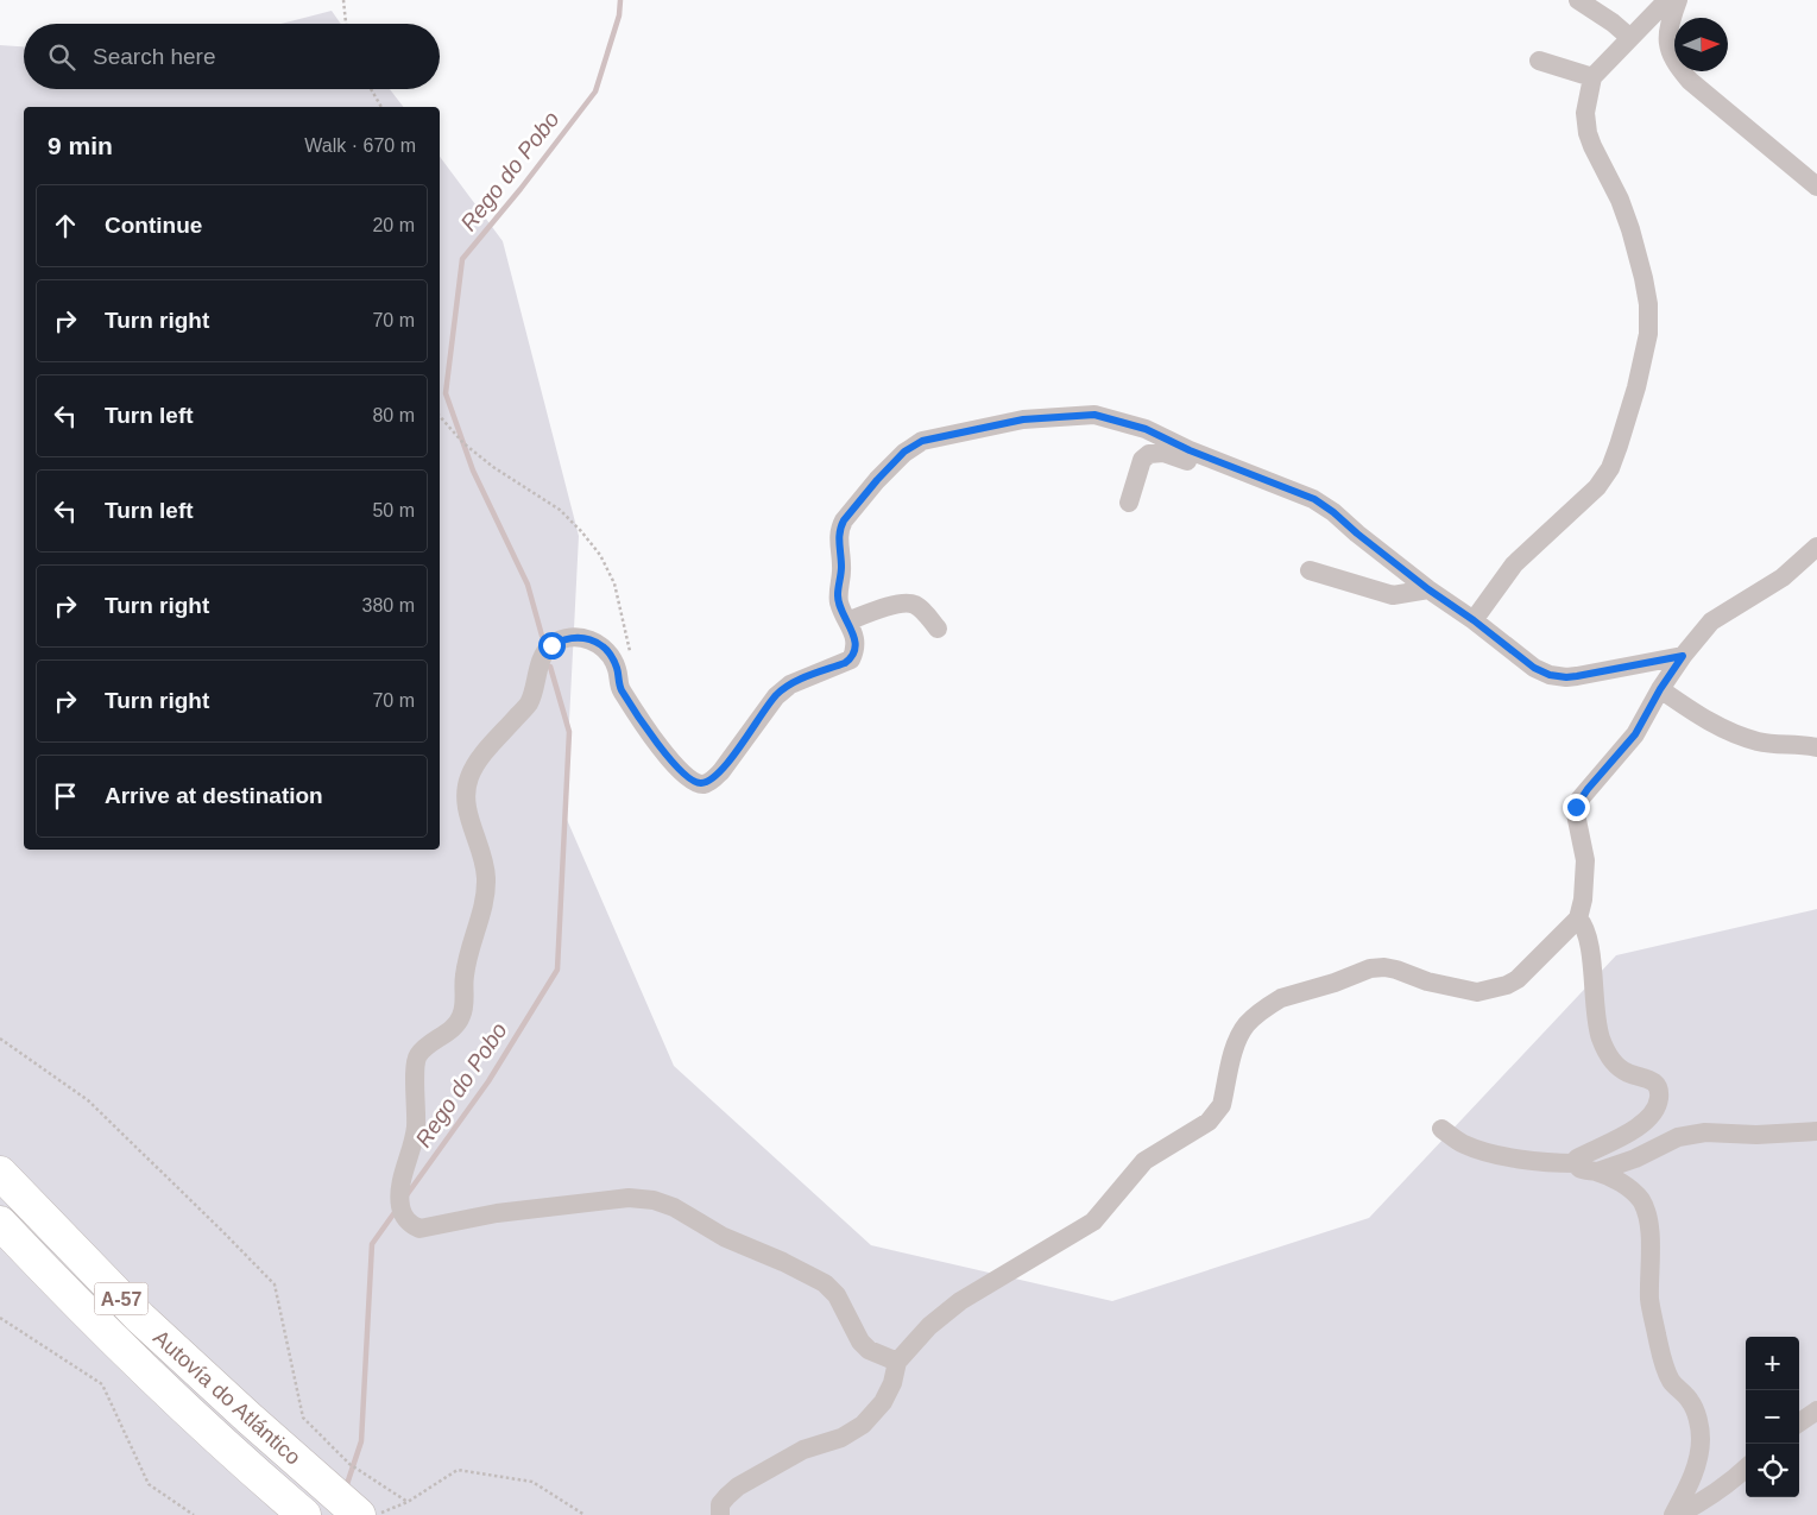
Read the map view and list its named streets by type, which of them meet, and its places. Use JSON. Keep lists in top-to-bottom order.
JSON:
{
  "streets": {
    "highway": ["A-57", "Autovía do Atlántico"]
  },
  "water": ["Rego do Pobo"],
  "north": "right",
  "page": {
    "search": "Search here",
    "heading": ["9 min", "Walk · 670 m"],
    "list": [
      ["Continue", "20 m"],
      ["Turn right", "70 m"],
      ["Turn left", "80 m"],
      ["Turn left", "50 m"],
      ["Turn right", "380 m"],
      ["Turn right", "70 m"],
      "Arrive at destination"
    ],
    "map_buttons": ["+", "−"]
  }
}
